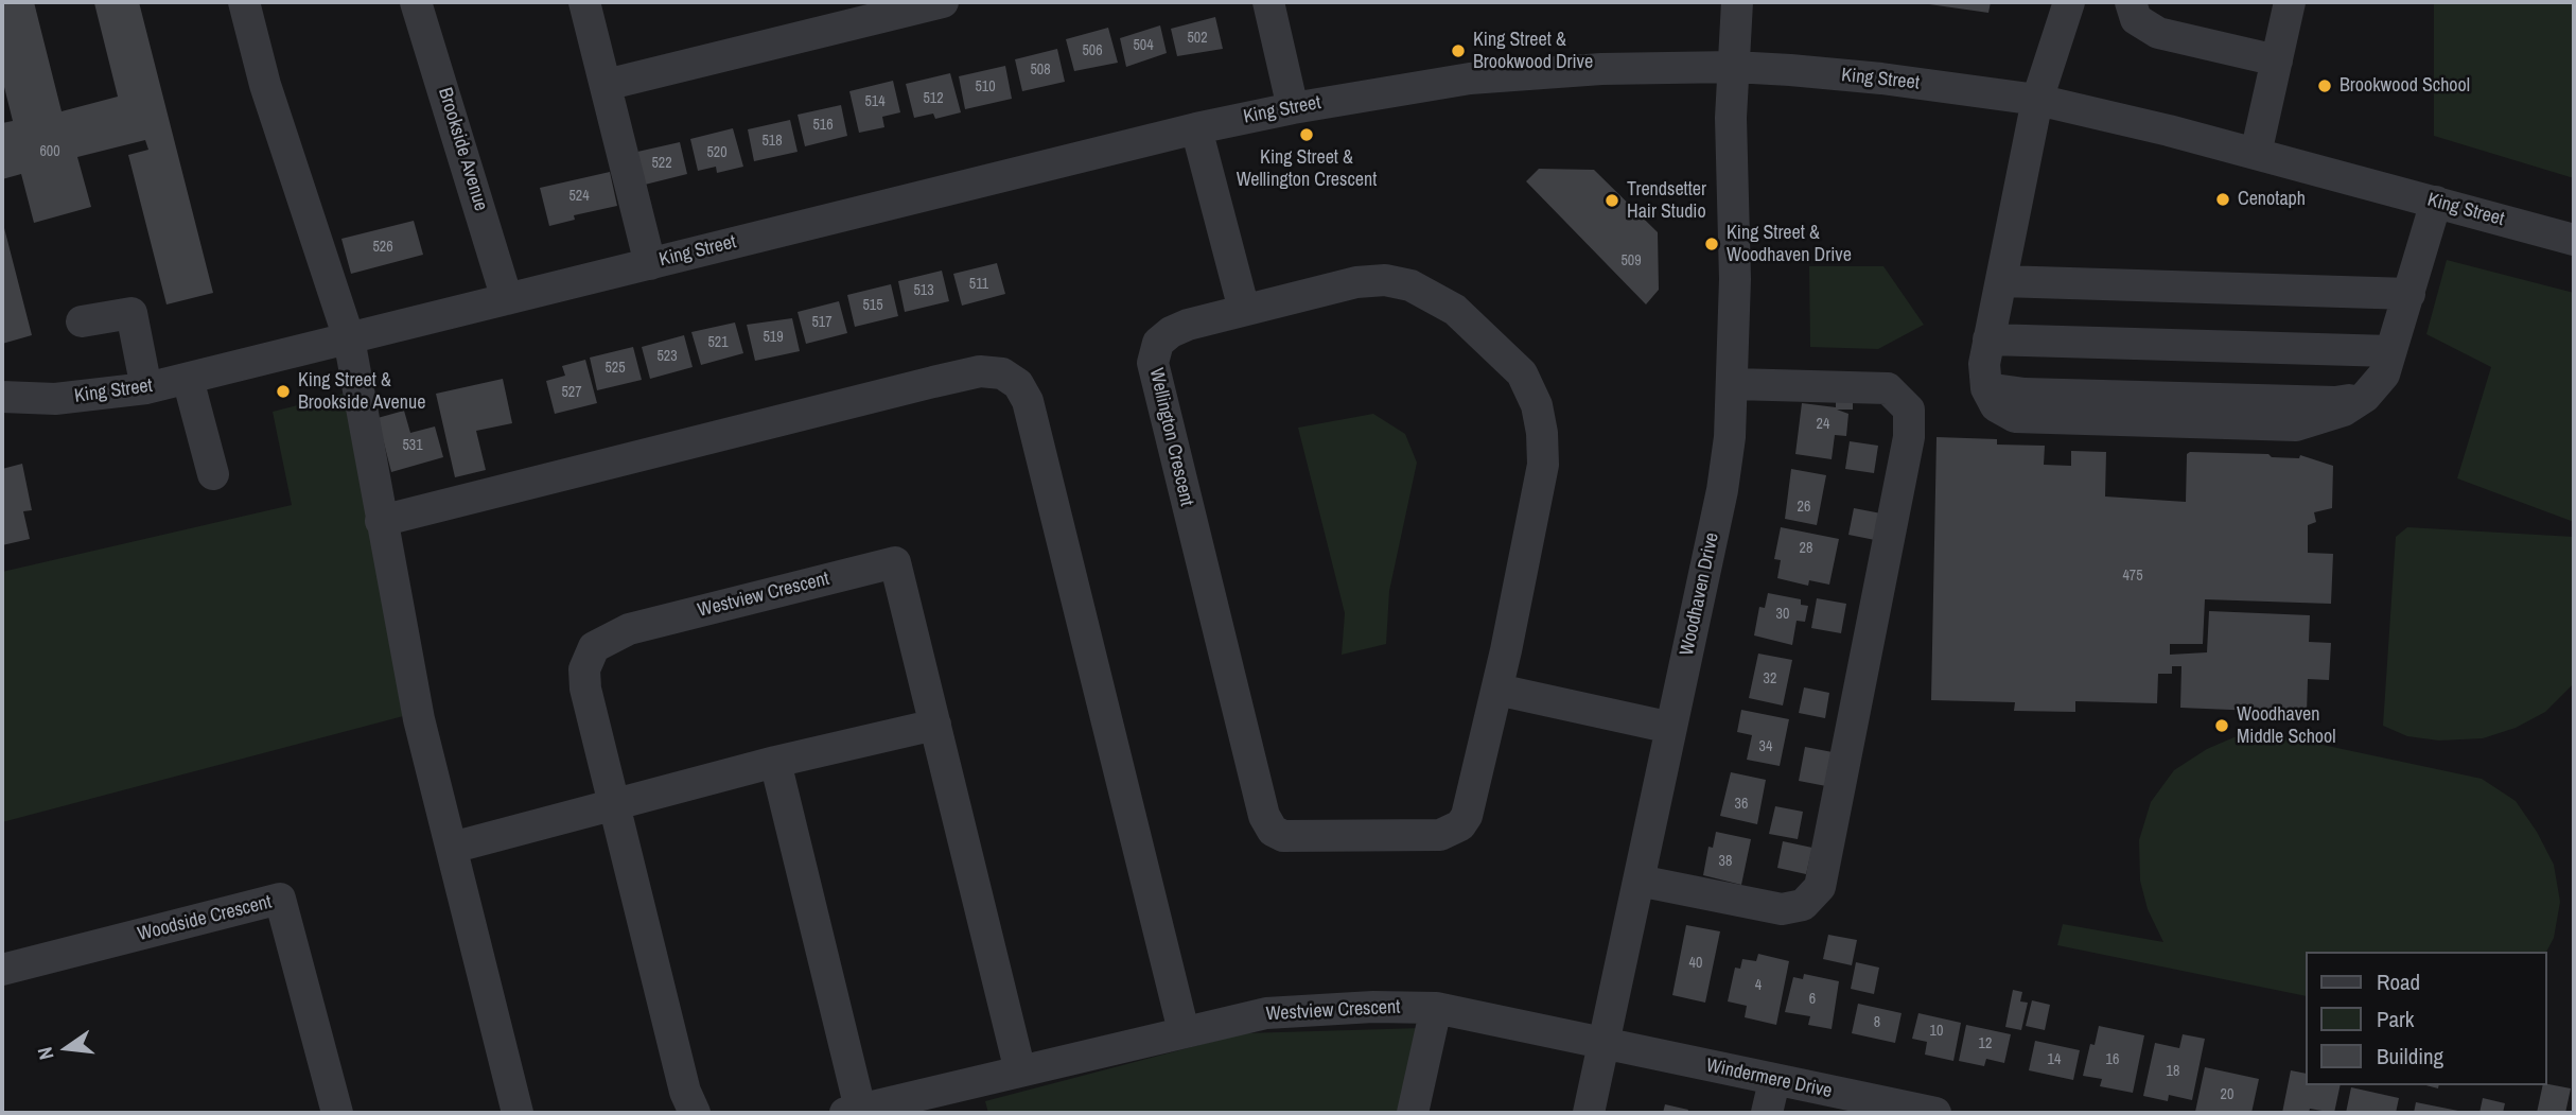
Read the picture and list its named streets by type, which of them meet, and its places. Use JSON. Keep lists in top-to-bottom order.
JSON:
{
  "streets": {
    "street": [
      "King Street",
      "Brookside Avenue",
      "Wellington Crescent",
      "Woodhaven Drive",
      "Westview Crescent",
      "Woodside Crescent",
      "Windermere Drive"
    ]
  },
  "crossings": [
    ["King Street", "Brookside Avenue"],
    ["King Street", "Woodhaven Drive"],
    ["Woodhaven Drive", "Westview Crescent"],
    ["Woodhaven Drive", "Windermere Drive"],
    ["Westview Crescent", "Windermere Drive"]
  ],
  "places": [
    "King Street & Brookwood Drive",
    "Brookwood School",
    "King Street & Wellington Crescent",
    "Cenotaph",
    "Trendsetter Hair Studio",
    "King Street & Woodhaven Drive",
    "King Street & Brookside Avenue",
    "Woodhaven Middle School"
  ],
  "house_numbers": [
    "502",
    "504",
    "506",
    "508",
    "510",
    "512",
    "514",
    "516",
    "518",
    "600",
    "520",
    "522",
    "524",
    "526",
    "509",
    "511",
    "513",
    "515",
    "517",
    "519",
    "521",
    "523",
    "525",
    "527",
    "24",
    "531",
    "26",
    "28",
    "475",
    "30",
    "32",
    "34",
    "36",
    "38",
    "40",
    "4",
    "6",
    "8",
    "10",
    "12",
    "14",
    "16",
    "18",
    "20"
  ],
  "legend": ["Road", "Park", "Building"],
  "north": "left"
}
